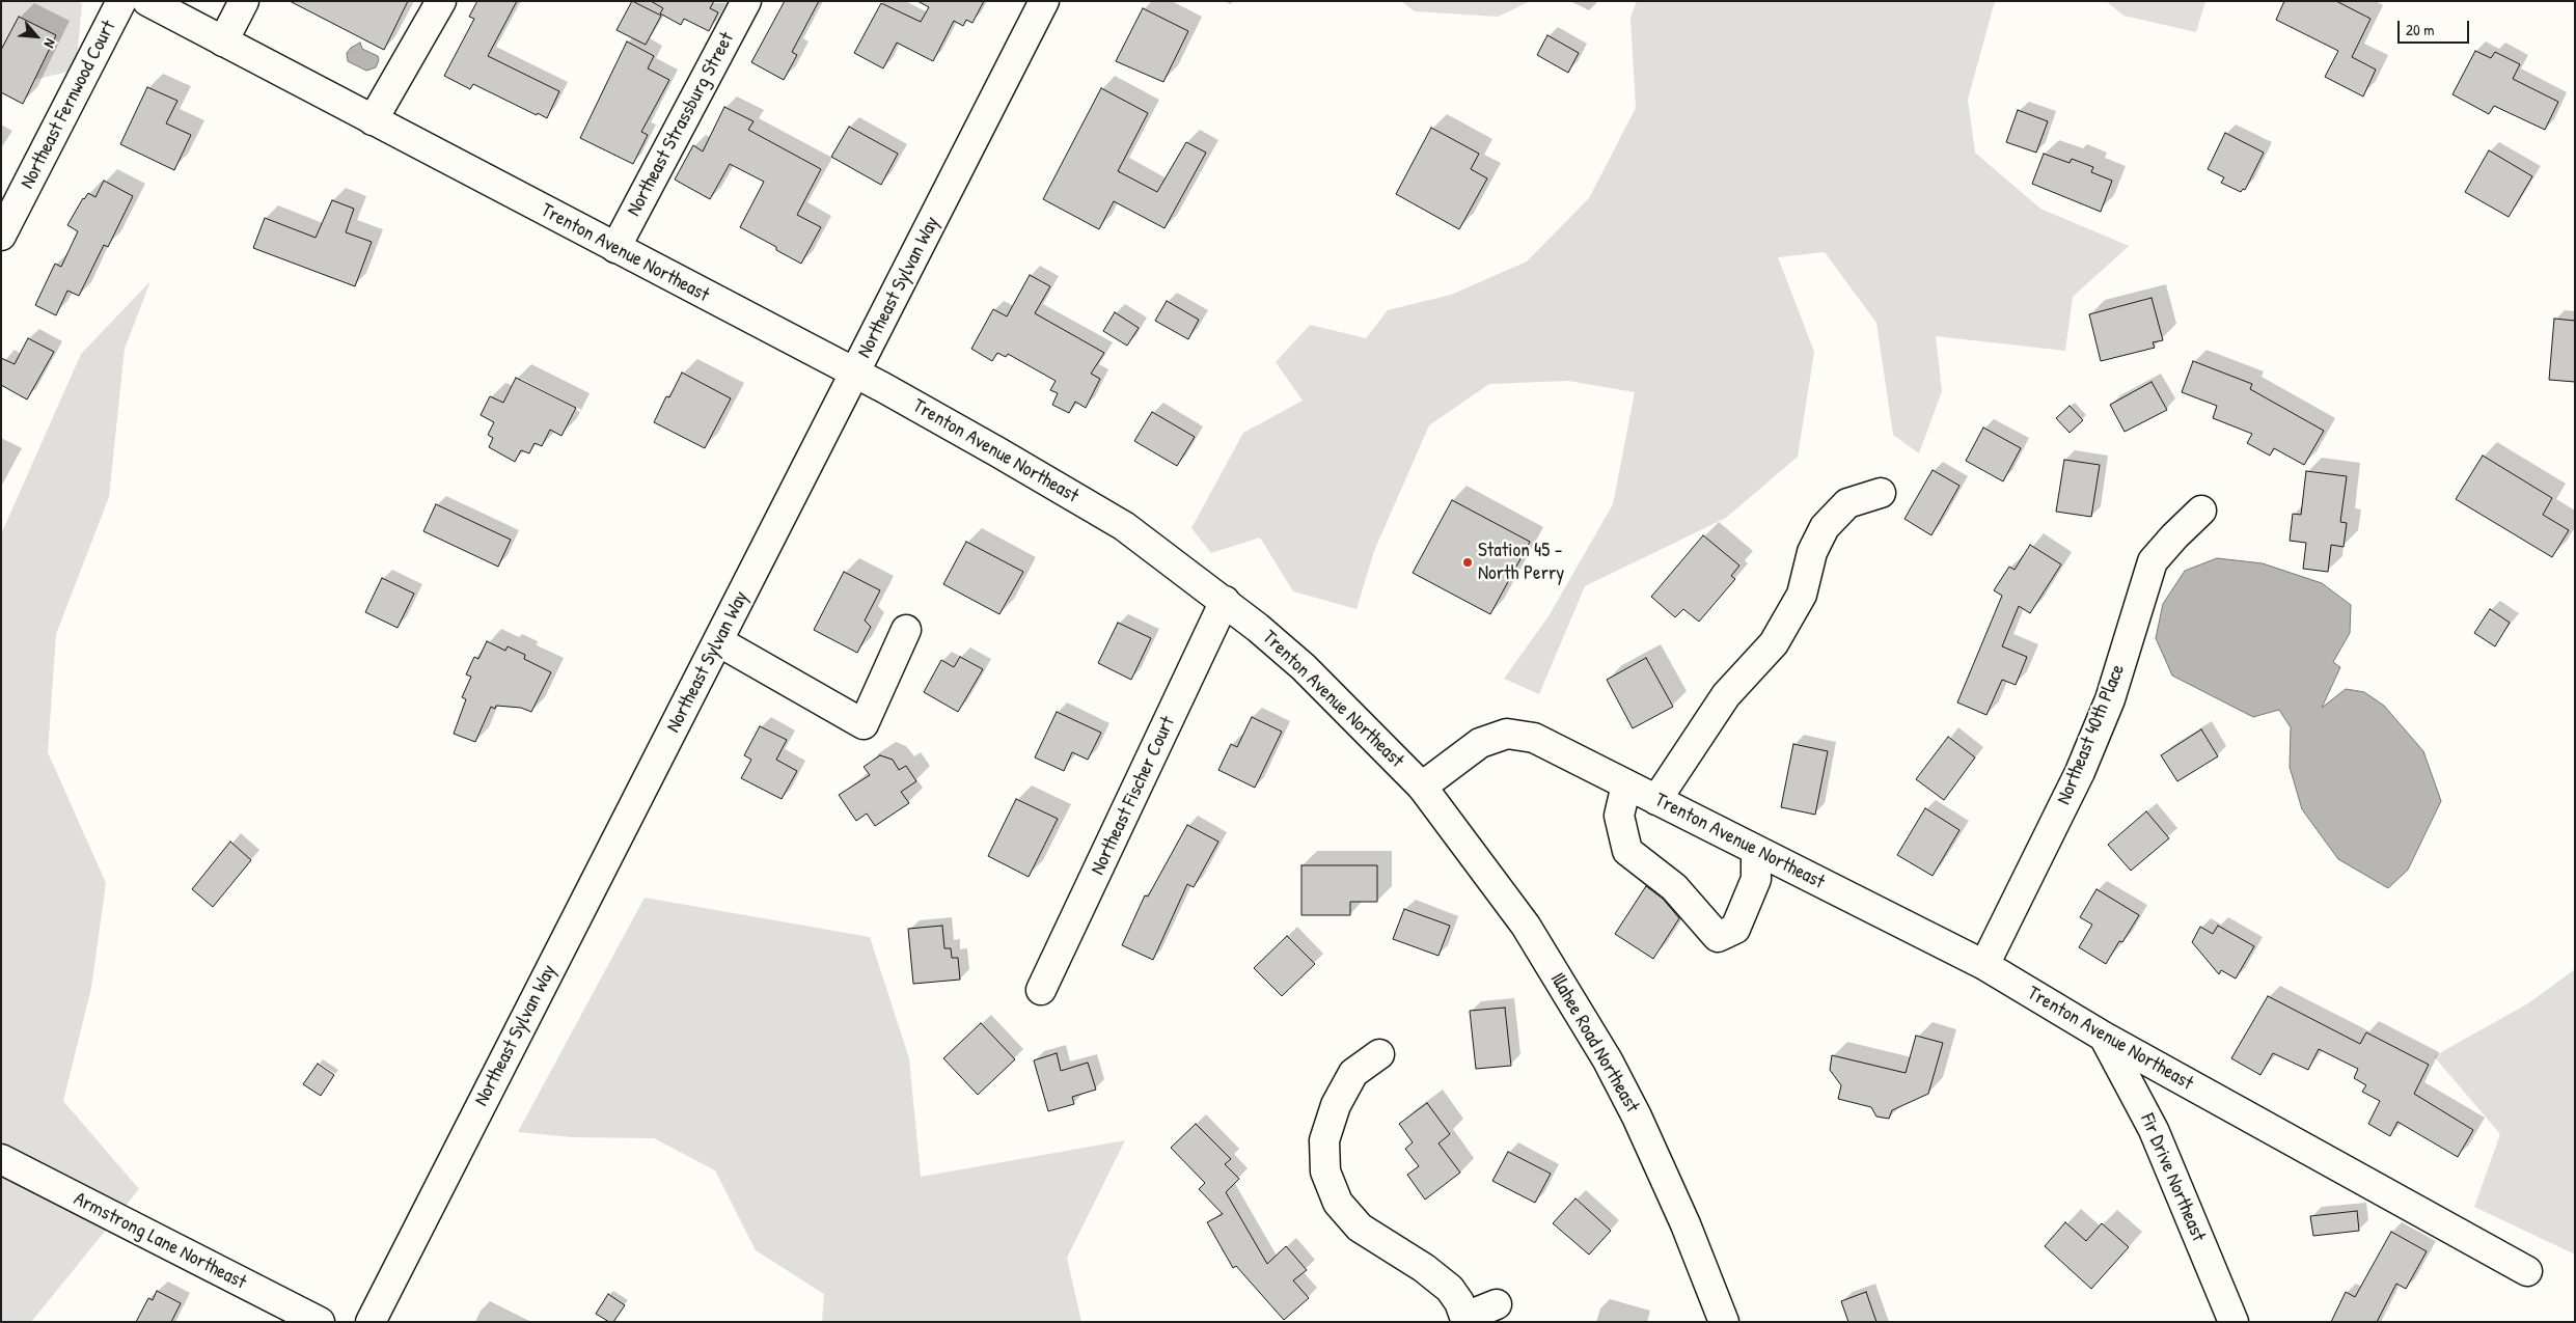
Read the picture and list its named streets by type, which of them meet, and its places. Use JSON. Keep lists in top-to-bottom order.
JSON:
{
  "streets": {
    "street": [
      "Northeast Fernwood Court",
      "Northeast Strassburg Street",
      "Trenton Avenue Northeast",
      "Northeast Sylvan Way",
      "Northeast 40th Place",
      "Northeast Fischer Court",
      "Illahee Road Northeast",
      "Fir Drive Northeast",
      "Armstrong Lane Northeast"
    ]
  },
  "crossings": [
    ["Northeast Strassburg Street", "Trenton Avenue Northeast"],
    ["Trenton Avenue Northeast", "Northeast Sylvan Way"],
    ["Trenton Avenue Northeast", "Northeast 40th Place"],
    ["Trenton Avenue Northeast", "Northeast Fischer Court"],
    ["Trenton Avenue Northeast", "Illahee Road Northeast"],
    ["Trenton Avenue Northeast", "Fir Drive Northeast"]
  ],
  "places": ["Station 45 - North Perry"],
  "scale_bar": "20 m",
  "north": "bottom right"
}
